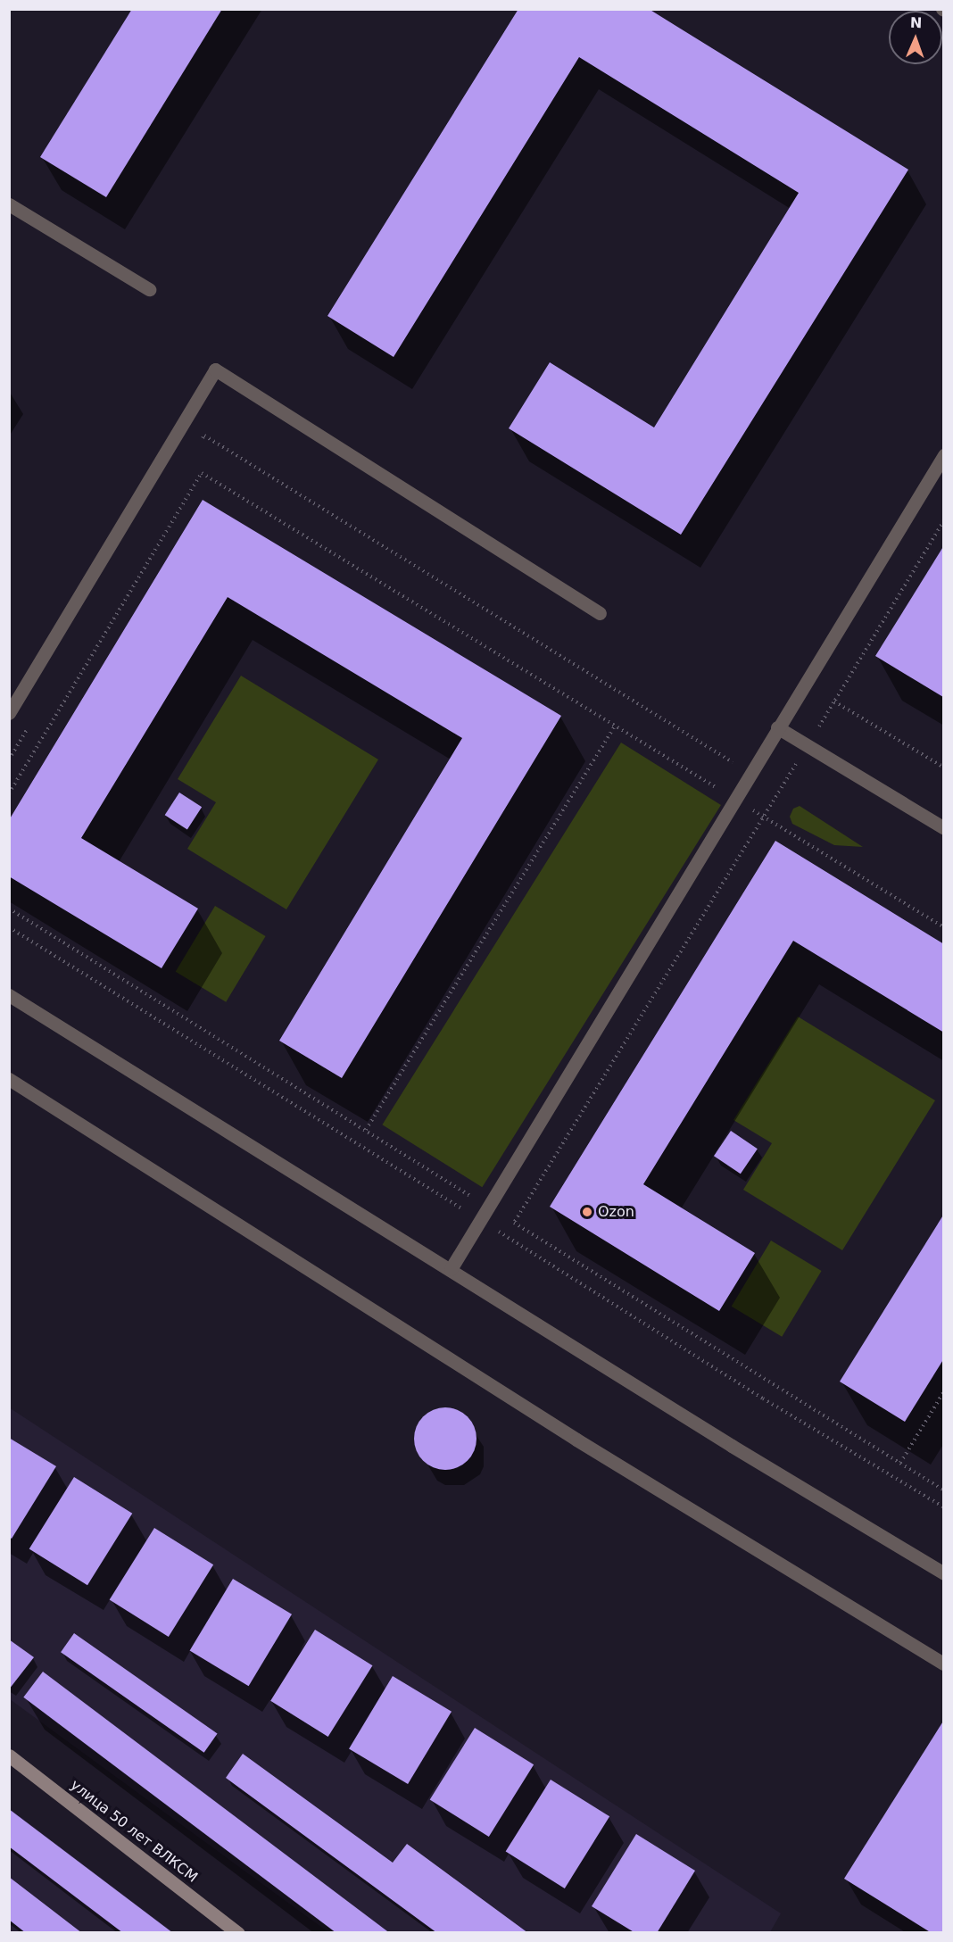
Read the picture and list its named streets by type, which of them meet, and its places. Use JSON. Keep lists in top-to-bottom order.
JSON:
{
  "streets": {
    "street": ["улица 50 лет ВЛКСМ"]
  },
  "places": ["Ozon"],
  "north": "top"
}
